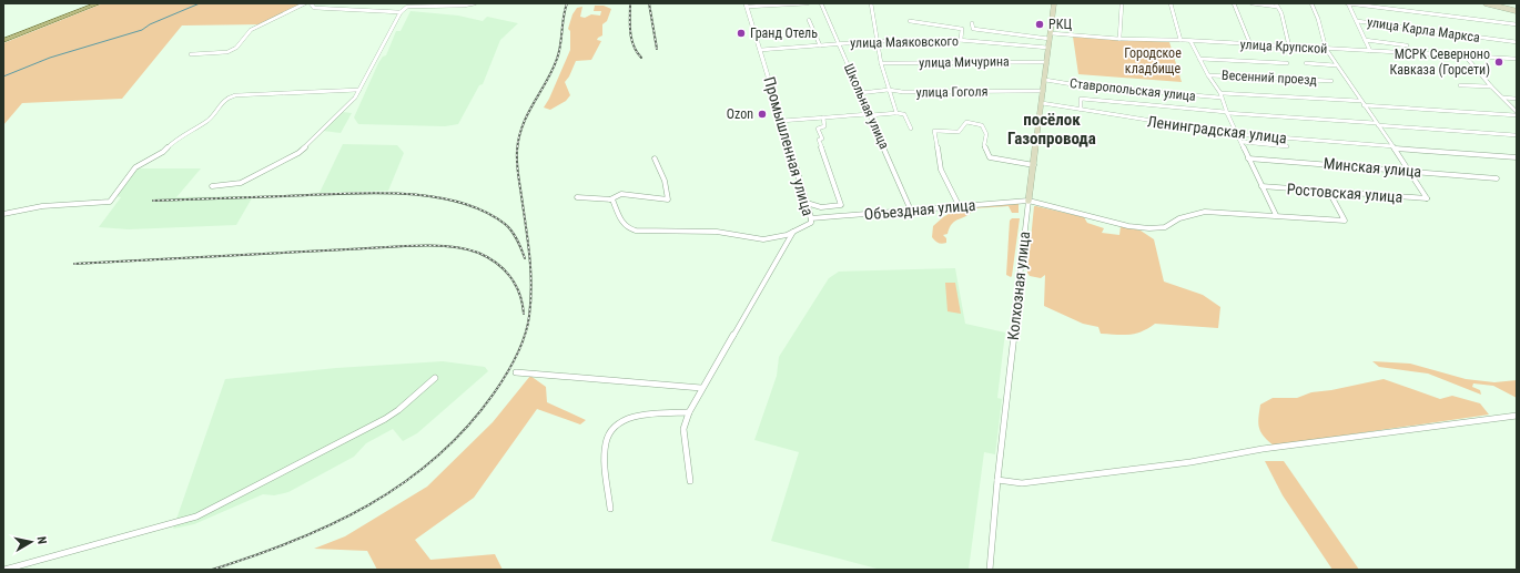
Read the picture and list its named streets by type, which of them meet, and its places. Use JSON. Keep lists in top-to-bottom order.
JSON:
{
  "streets": {
    "main road": ["Колхозная улица"],
    "street": [
      "улица Карла Маркса",
      "улица Маяковского",
      "улица Крупской",
      "улица Мичурина",
      "Весенний проезд",
      "Ставропольская улица",
      "улица Гоголя",
      "Школьная улица",
      "Ленинградская улица",
      "Промышленная улица",
      "Минская улица",
      "Ростовская улица",
      "Объездная улица"
    ]
  },
  "crossings": [
    ["улица Маяковского", "Школьная улица"],
    ["улица Маяковского", "Промышленная улица"],
    ["улица Маяковского", "Колхозная улица"],
    ["улица Крупской", "Колхозная улица"],
    ["улица Мичурина", "Колхозная улица"],
    ["Ставропольская улица", "Колхозная улица"],
    ["улица Гоголя", "Школьная улица"],
    ["улица Гоголя", "Колхозная улица"],
    ["Школьная улица", "Объездная улица"],
    ["Ленинградская улица", "Колхозная улица"],
    ["Промышленная улица", "Объездная улица"],
    ["Минская улица", "Ростовская улица"],
    ["Ростовская улица", "Объездная улица"],
    ["Объездная улица", "Колхозная улица"]
  ],
  "districts": ["посёлок Газопровода"],
  "parks": ["Городское кладбище"],
  "places": [
    "РКЦ",
    "Гранд Отель",
    "МСРК Северноно Кавказа (Горсети)",
    "Ozon"
  ],
  "north": "right"
}
